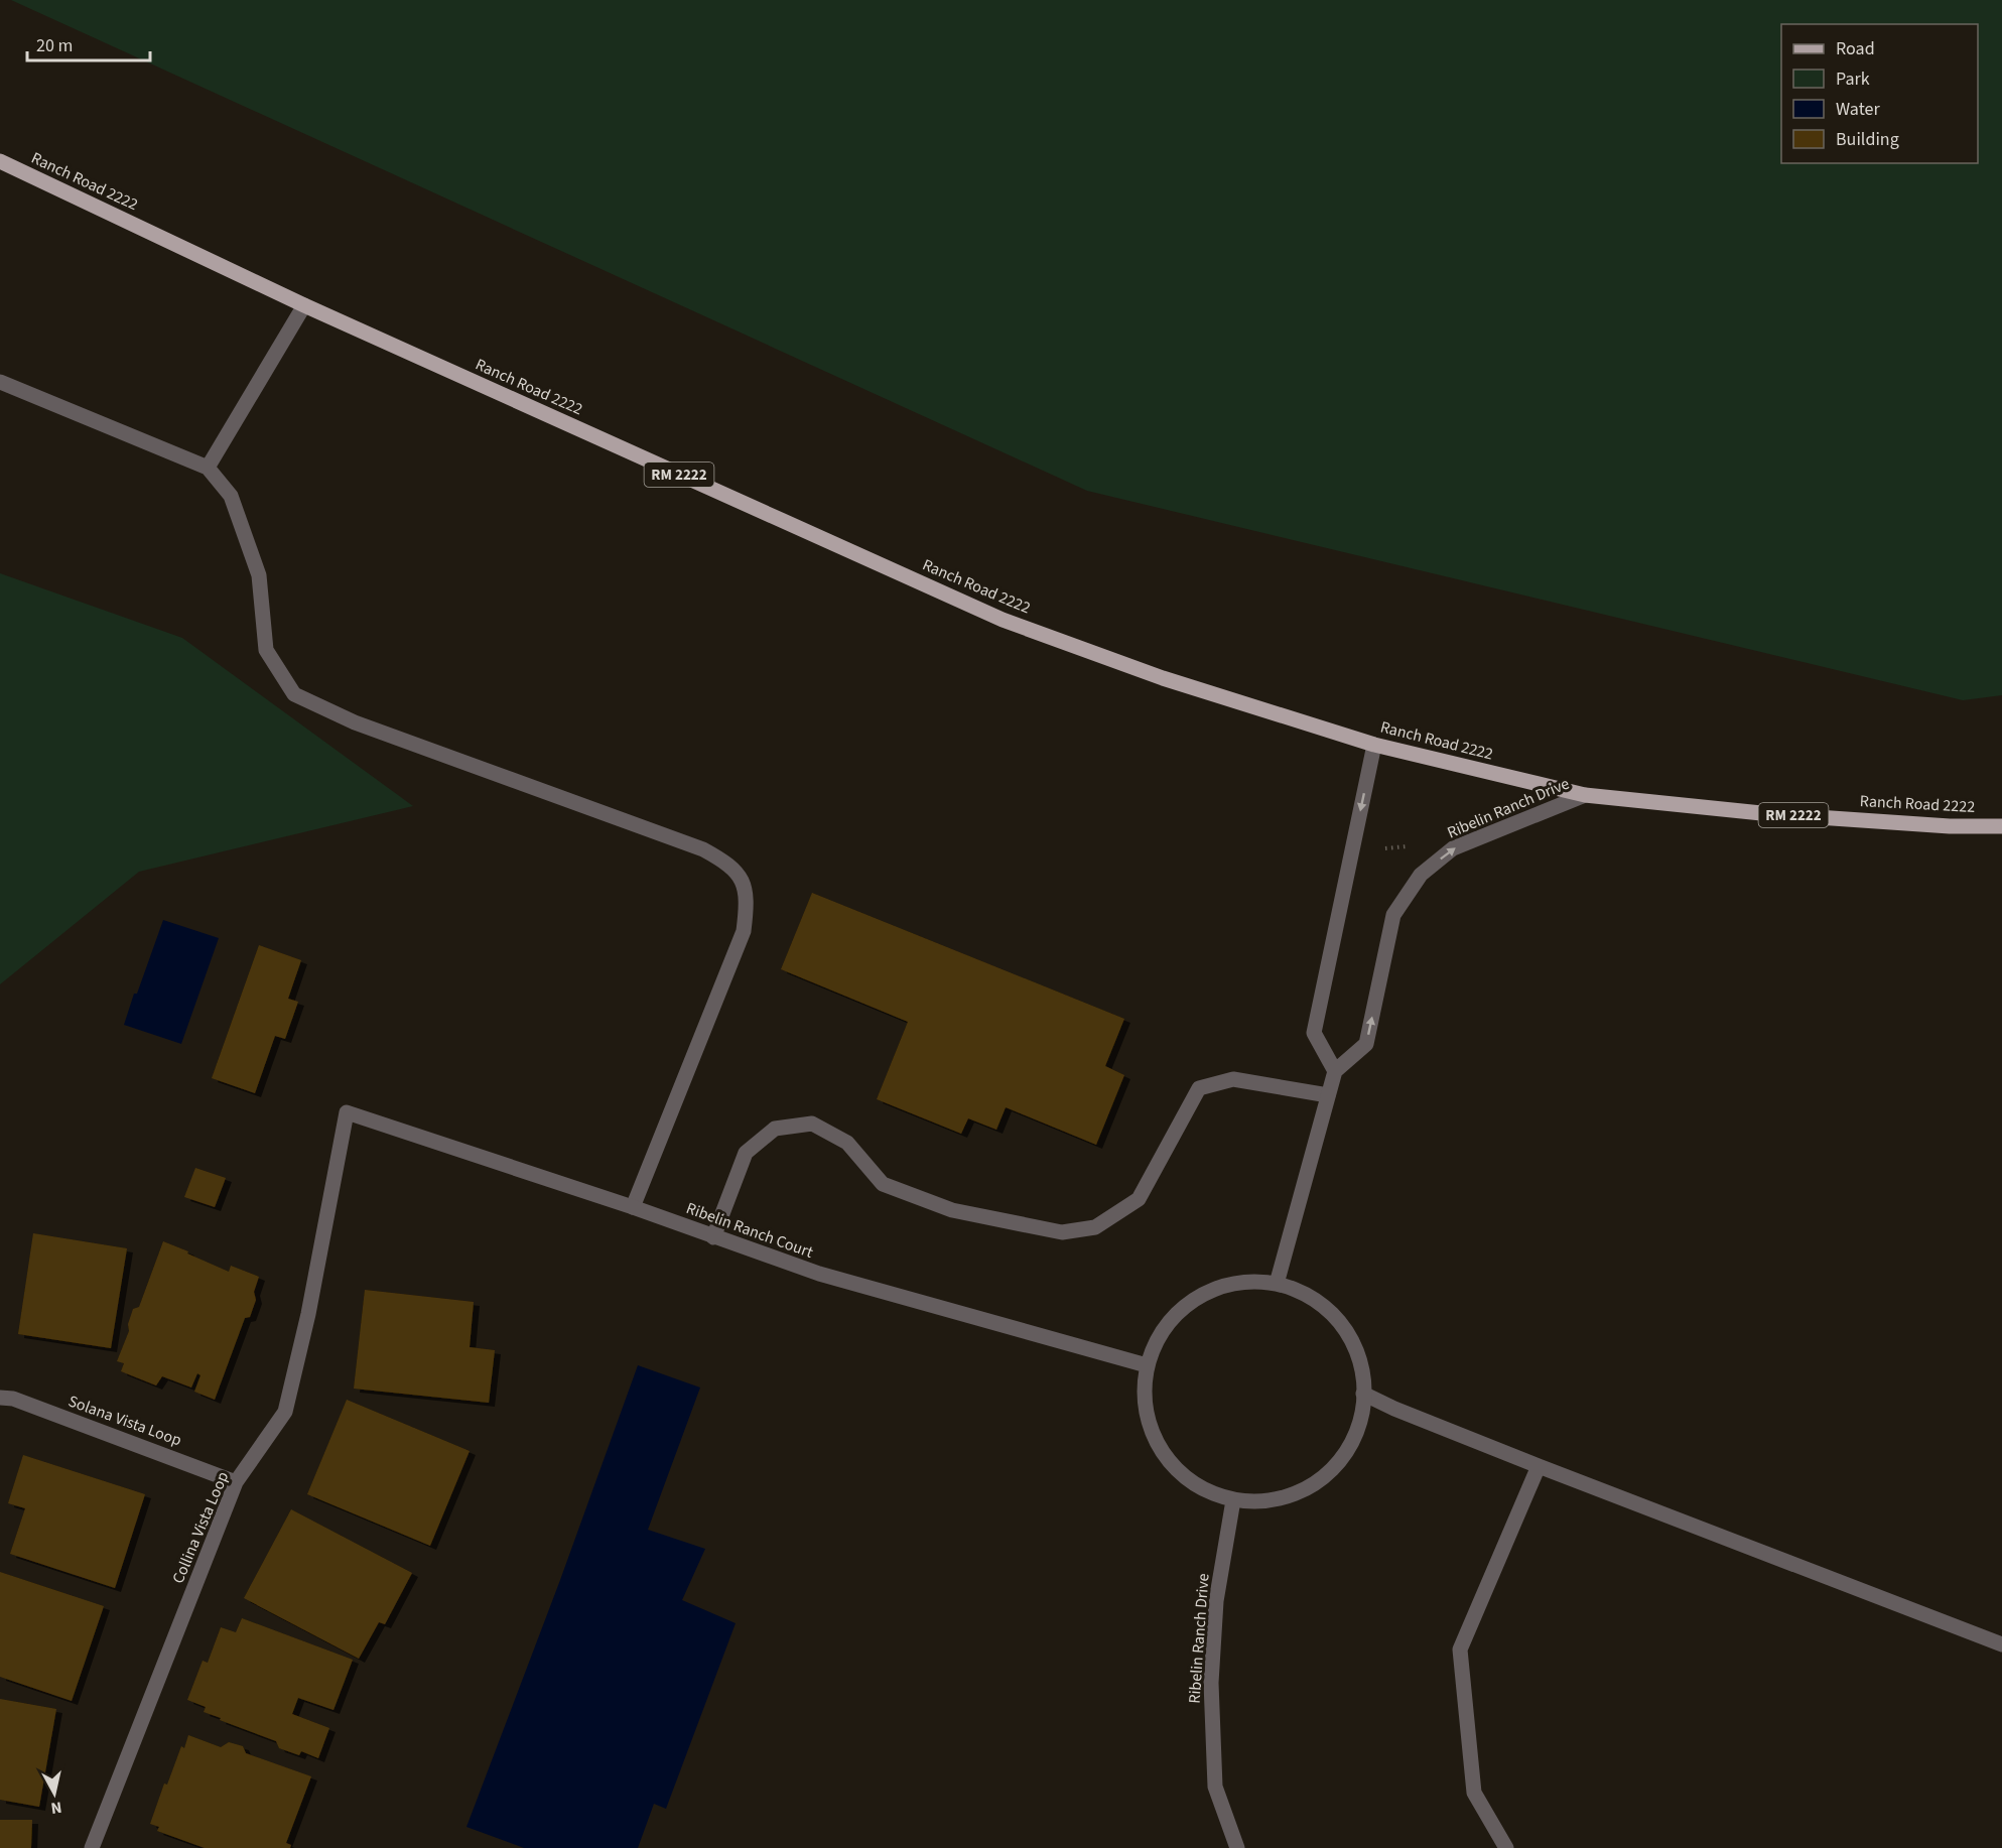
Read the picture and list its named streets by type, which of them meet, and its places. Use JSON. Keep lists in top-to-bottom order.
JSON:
{
  "streets": {
    "main road": ["Ranch Road 2222", "RM 2222"],
    "street": [
      "Ribelin Ranch Drive",
      "Ribelin Ranch Court",
      "Solana Vista Loop",
      "Collina Vista Loop"
    ]
  },
  "crossings": [
    ["Ranch Road 2222", "Ribelin Ranch Drive"],
    ["Ribelin Ranch Court", "Collina Vista Loop"],
    ["Solana Vista Loop", "Collina Vista Loop"]
  ],
  "one_way": ["Ribelin Ranch Drive"],
  "legend": [
    "Road",
    "Park",
    "Water",
    "Building"
  ],
  "scale_bar": "20 m",
  "north": "bottom"
}
